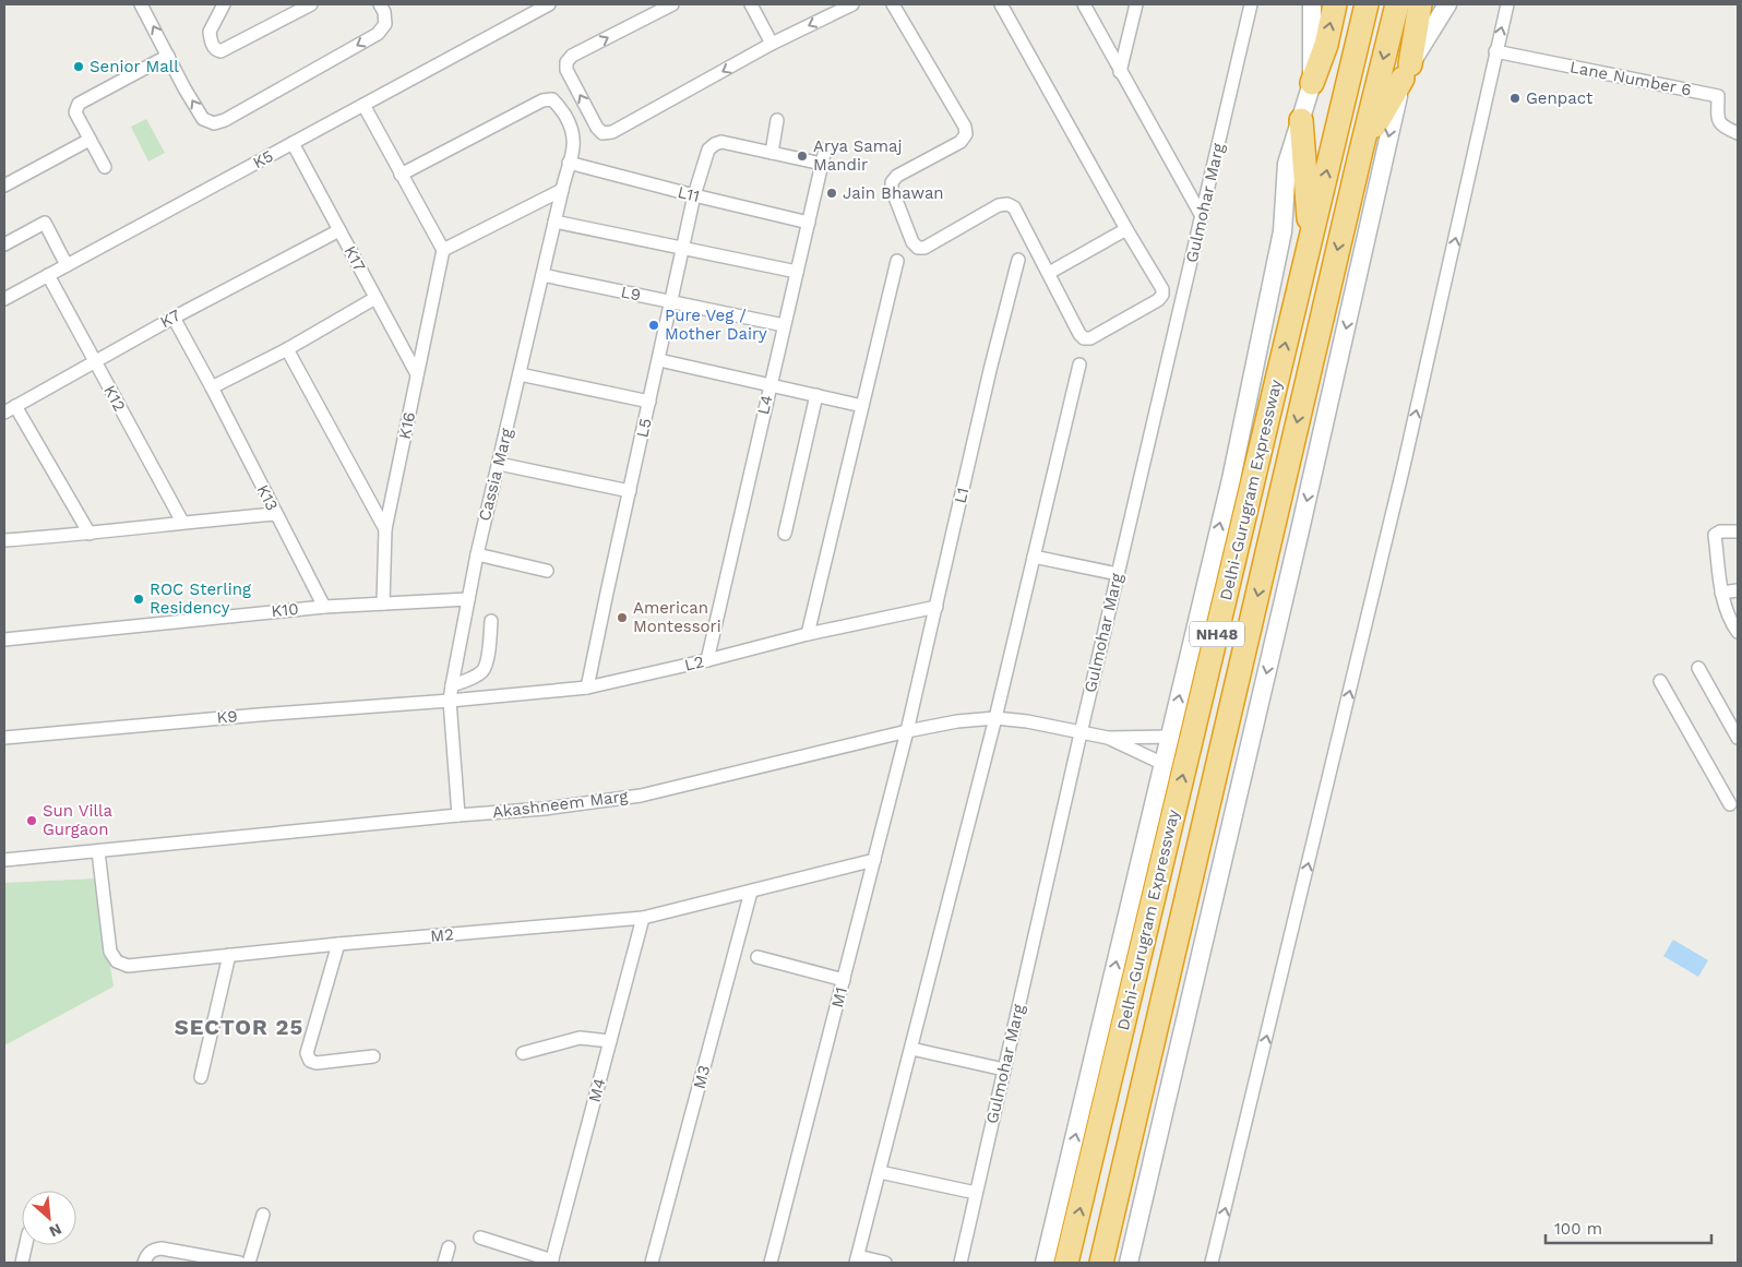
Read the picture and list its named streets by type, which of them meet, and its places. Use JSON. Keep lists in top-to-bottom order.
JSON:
{
  "streets": {
    "highway": ["Delhi-Gurugram Expressway", "NH48"],
    "street": [
      "Lane Number 6",
      "K5",
      "L11",
      "Gulmohar Marg",
      "K17",
      "L9",
      "K7",
      "K12",
      "L4",
      "K16",
      "L5",
      "Cassia Marg",
      "L1",
      "K13",
      "K10",
      "L2",
      "K9",
      "Akashneem Marg",
      "M2",
      "M1",
      "M3",
      "M4"
    ]
  },
  "crossings": [
    ["K5", "K17"],
    ["K5", "K12"],
    ["L11", "L4"],
    ["L11", "L5"],
    ["L11", "Cassia Marg"],
    ["Gulmohar Marg", "Akashneem Marg"],
    ["K17", "K7"],
    ["K17", "K16"],
    ["L9", "L4"],
    ["L9", "L5"],
    ["L9", "Cassia Marg"],
    ["K7", "K12"],
    ["K7", "K13"],
    ["L4", "L5"],
    ["L4", "L2"],
    ["K16", "K10"],
    ["L5", "L2"],
    ["Cassia Marg", "K10"],
    ["Cassia Marg", "L2"],
    ["Cassia Marg", "K9"],
    ["Cassia Marg", "Akashneem Marg"],
    ["L1", "L2"],
    ["L1", "Akashneem Marg"],
    ["L1", "M1"],
    ["K13", "K10"],
    ["L2", "K9"],
    ["Akashneem Marg", "M2"],
    ["Akashneem Marg", "M1"],
    ["M2", "M1"],
    ["M2", "M3"],
    ["M2", "M4"]
  ],
  "districts": ["SECTOR 25"],
  "places": [
    "Senior Mall",
    "Genpact",
    "Arya Samaj Mandir",
    "Jain Bhawan",
    "Pure Veg / Mother Dairy",
    "ROC Sterling Residency",
    "American Montessori",
    "Sun Villa Gurgaon"
  ],
  "scale_bar": "100 m",
  "north": "bottom right"
}
